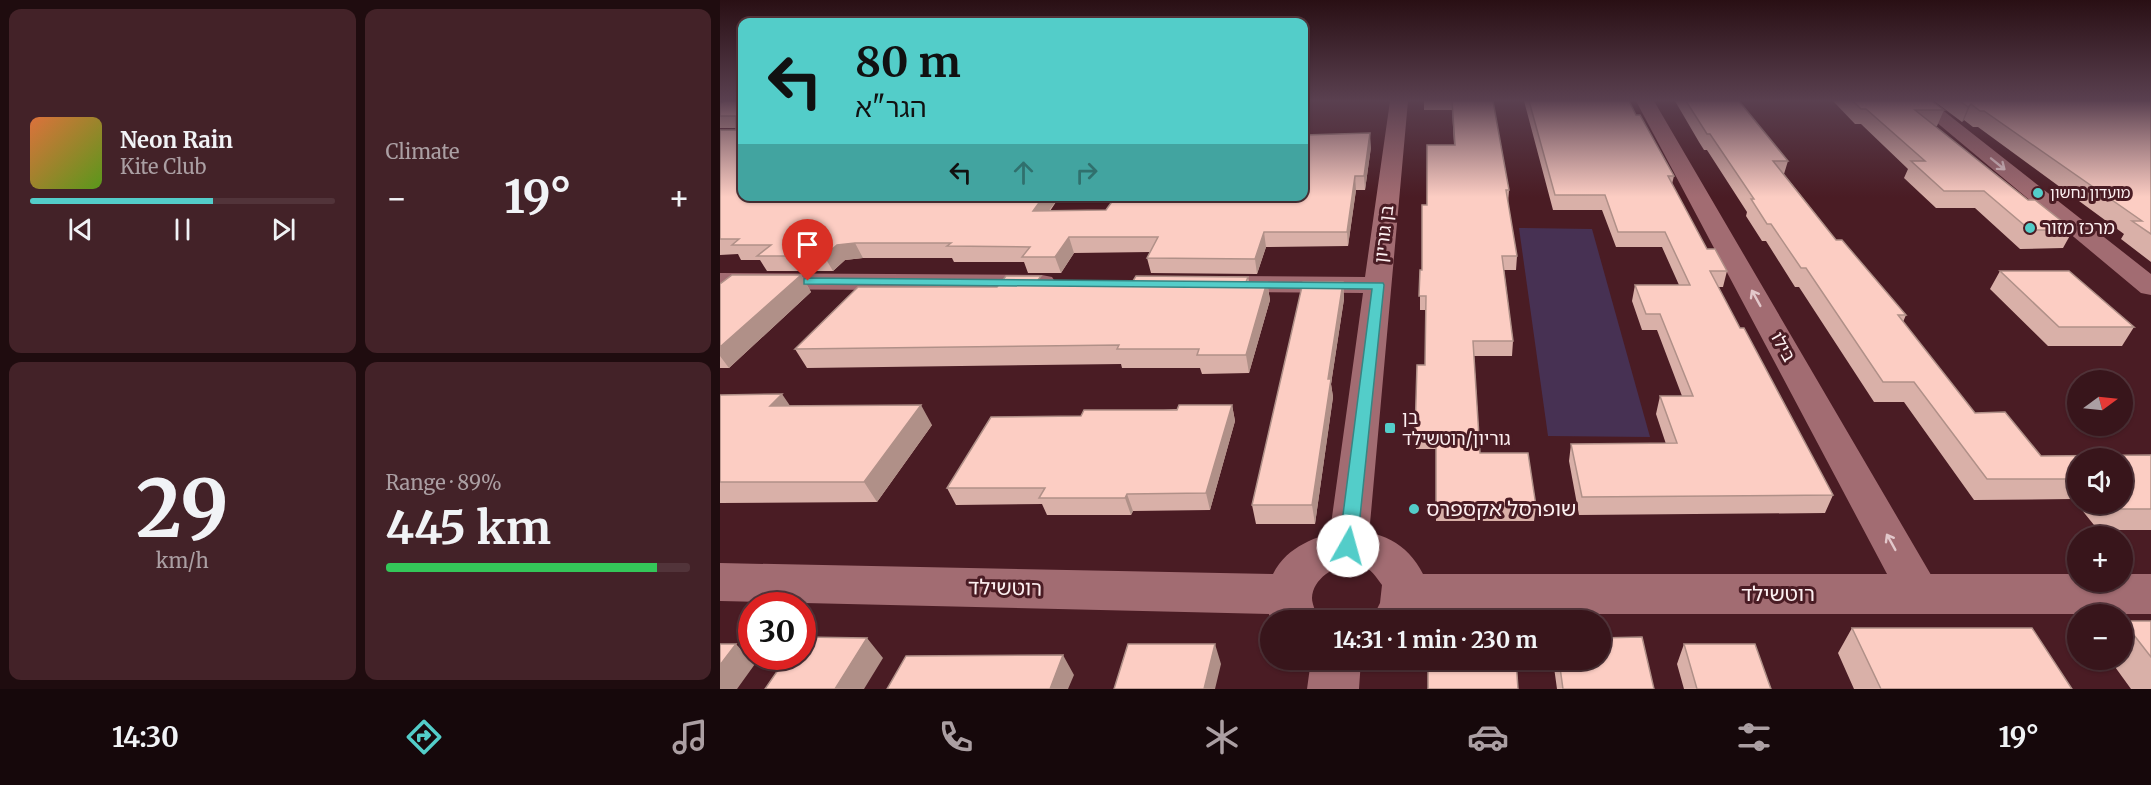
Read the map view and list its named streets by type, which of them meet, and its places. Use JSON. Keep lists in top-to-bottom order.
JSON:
{
  "streets": {
    "street": ["בן גוריון", "בילו", "רוטשילד"]
  },
  "crossings": [
    ["בילו", "רוטשילד"]
  ],
  "one_way": ["בילו"],
  "places": {
    "other": ["מועדון נחשון", "מרכז מזור", "שופרסל אקספרס"],
    "transit": ["בן גוריון/רוטשילד"]
  },
  "north": "right",
  "page": {
    "tile": [
      "Climate",
      ["29", "km/h"],
      ["Range · 89%", "445 km"]
    ],
    "turn": ["80 m", "הגר\"א"],
    "song": ["Neon Rain", "Kite Club"],
    "heat": ["−", "19°", "+"],
    "map_buttons": ["+", "−"],
    "limit": "30",
    "trip": "14:31 · 1 min · 230 m",
    "tabs": ["14:30", "19°"]
  }
}
